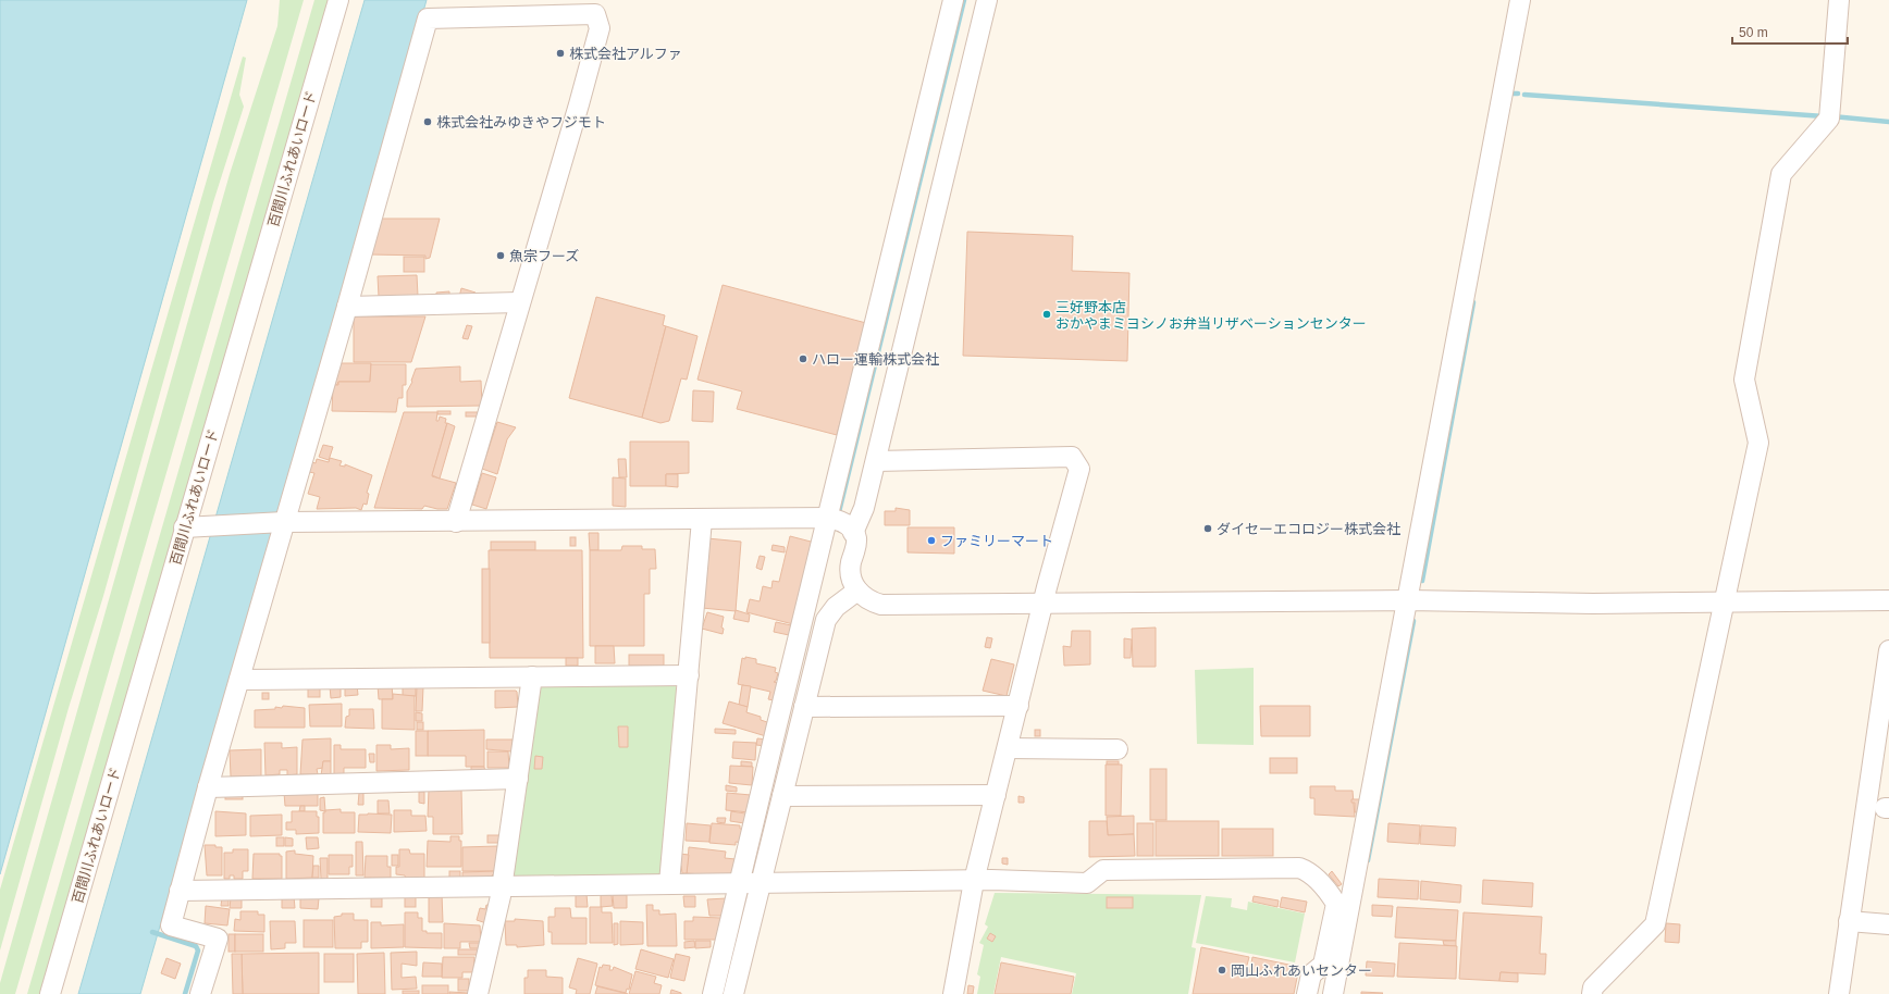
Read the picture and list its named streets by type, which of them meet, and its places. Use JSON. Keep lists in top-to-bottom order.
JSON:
{
  "streets": {
    "street": ["百間川ふれあいロード"]
  },
  "places": [
    "株式会社アルファ",
    "株式会社みゆきやフジモト",
    "魚宗フーズ",
    "三好野本店 おかやまミヨシノお弁当リザベーションセンター",
    "ハロー運輸株式会社",
    "ダイセーエコロジー株式会社",
    "ファミリーマート",
    "岡山ふれあいセンター"
  ],
  "scale_bar": "50 m"
}
